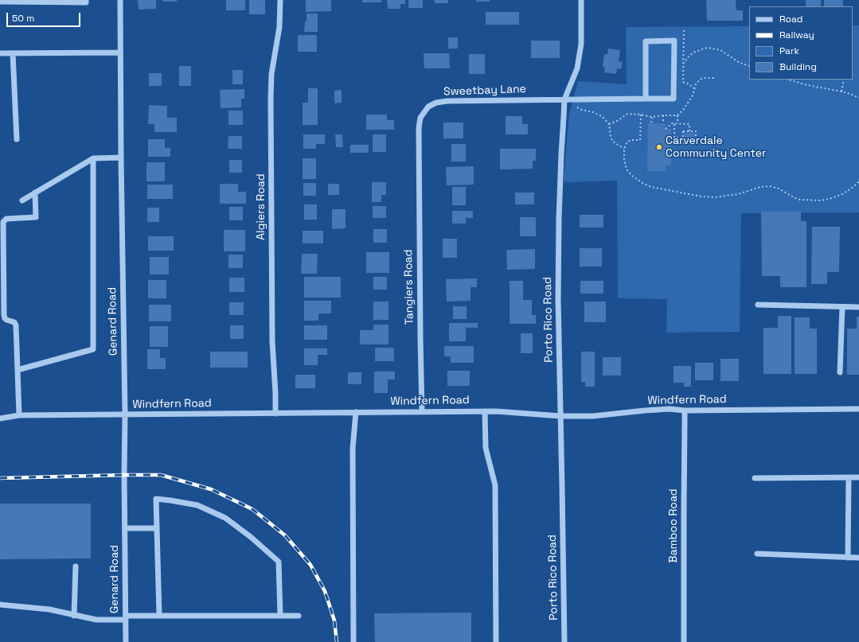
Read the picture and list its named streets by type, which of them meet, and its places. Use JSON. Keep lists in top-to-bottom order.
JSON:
{
  "streets": {
    "street": [
      "Sweetbay Lane",
      "Algiers Road",
      "Tangiers Road",
      "Porto Rico Road",
      "Genard Road",
      "Windfern Road",
      "Bamboo Road"
    ]
  },
  "crossings": [
    ["Sweetbay Lane", "Tangiers Road"],
    ["Sweetbay Lane", "Porto Rico Road"],
    ["Algiers Road", "Windfern Road"],
    ["Tangiers Road", "Windfern Road"],
    ["Porto Rico Road", "Windfern Road"],
    ["Genard Road", "Windfern Road"],
    ["Windfern Road", "Bamboo Road"]
  ],
  "places": ["Carverdale Community Center"],
  "legend": [
    "Road",
    "Railway",
    "Park",
    "Building"
  ],
  "scale_bar": "50 m"
}
